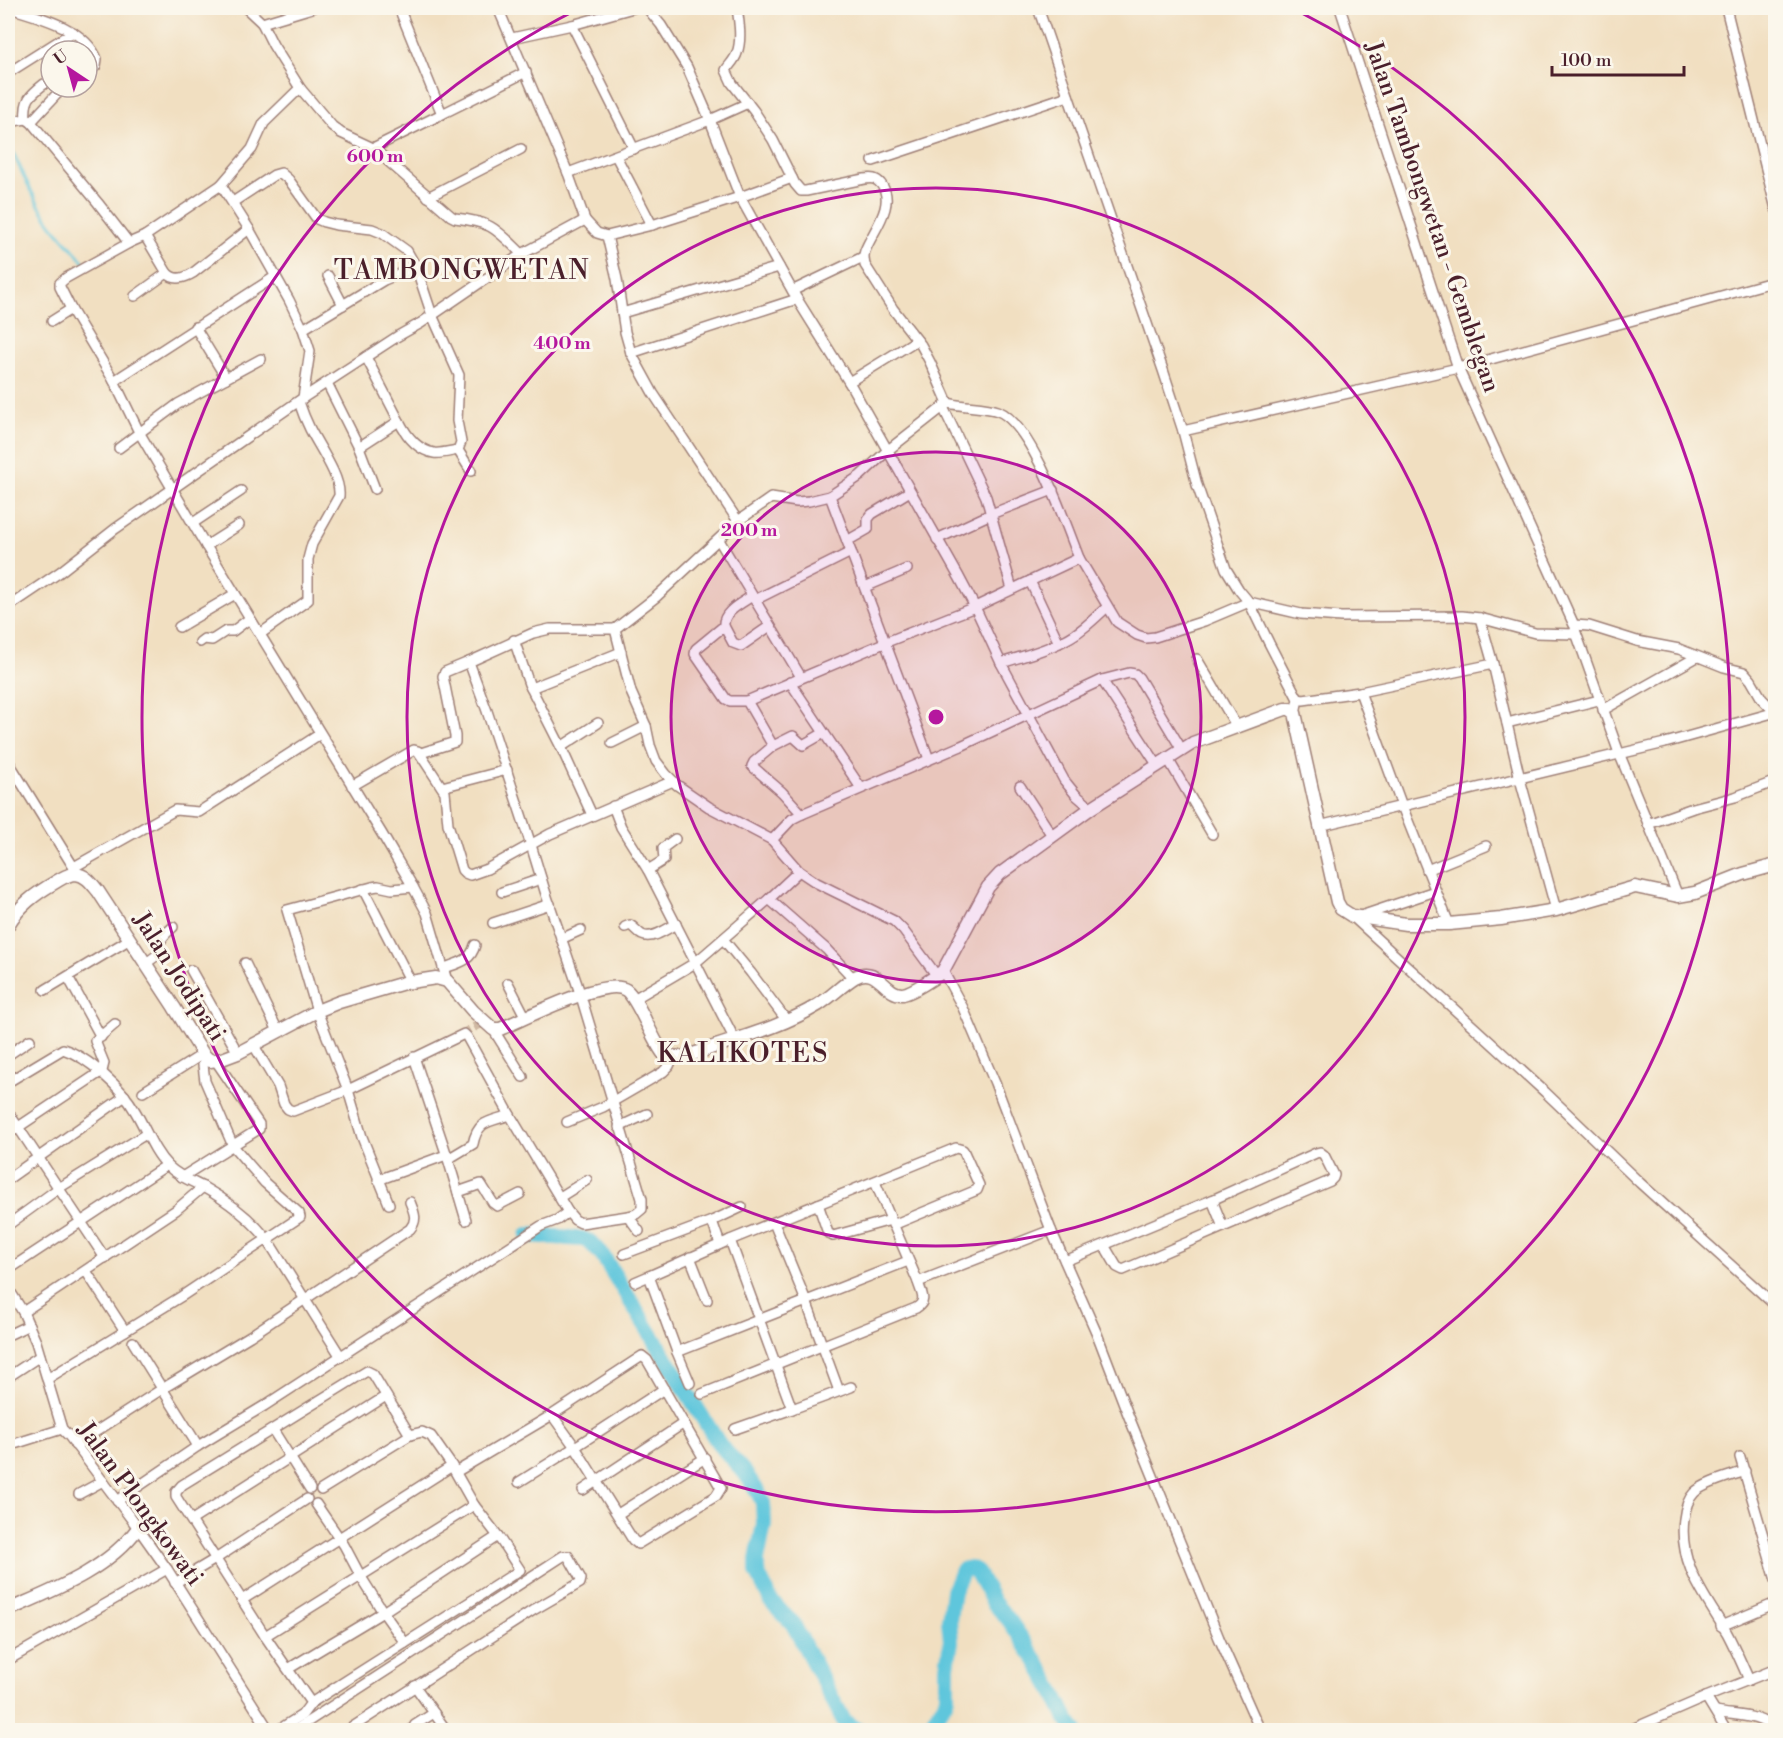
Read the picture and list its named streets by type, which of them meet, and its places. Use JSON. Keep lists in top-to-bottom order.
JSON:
{
  "streets": {
    "street": ["Jalan Tambongwetan - Gemblegan", "Jalan Jodipati", "Jalan Plongkowati"]
  },
  "districts": ["TAMBONGWETAN", "KALIKOTES"],
  "scale_bar": "100 m",
  "north": "top left",
  "rings": ["600 m", "400 m", "200 m"]
}
